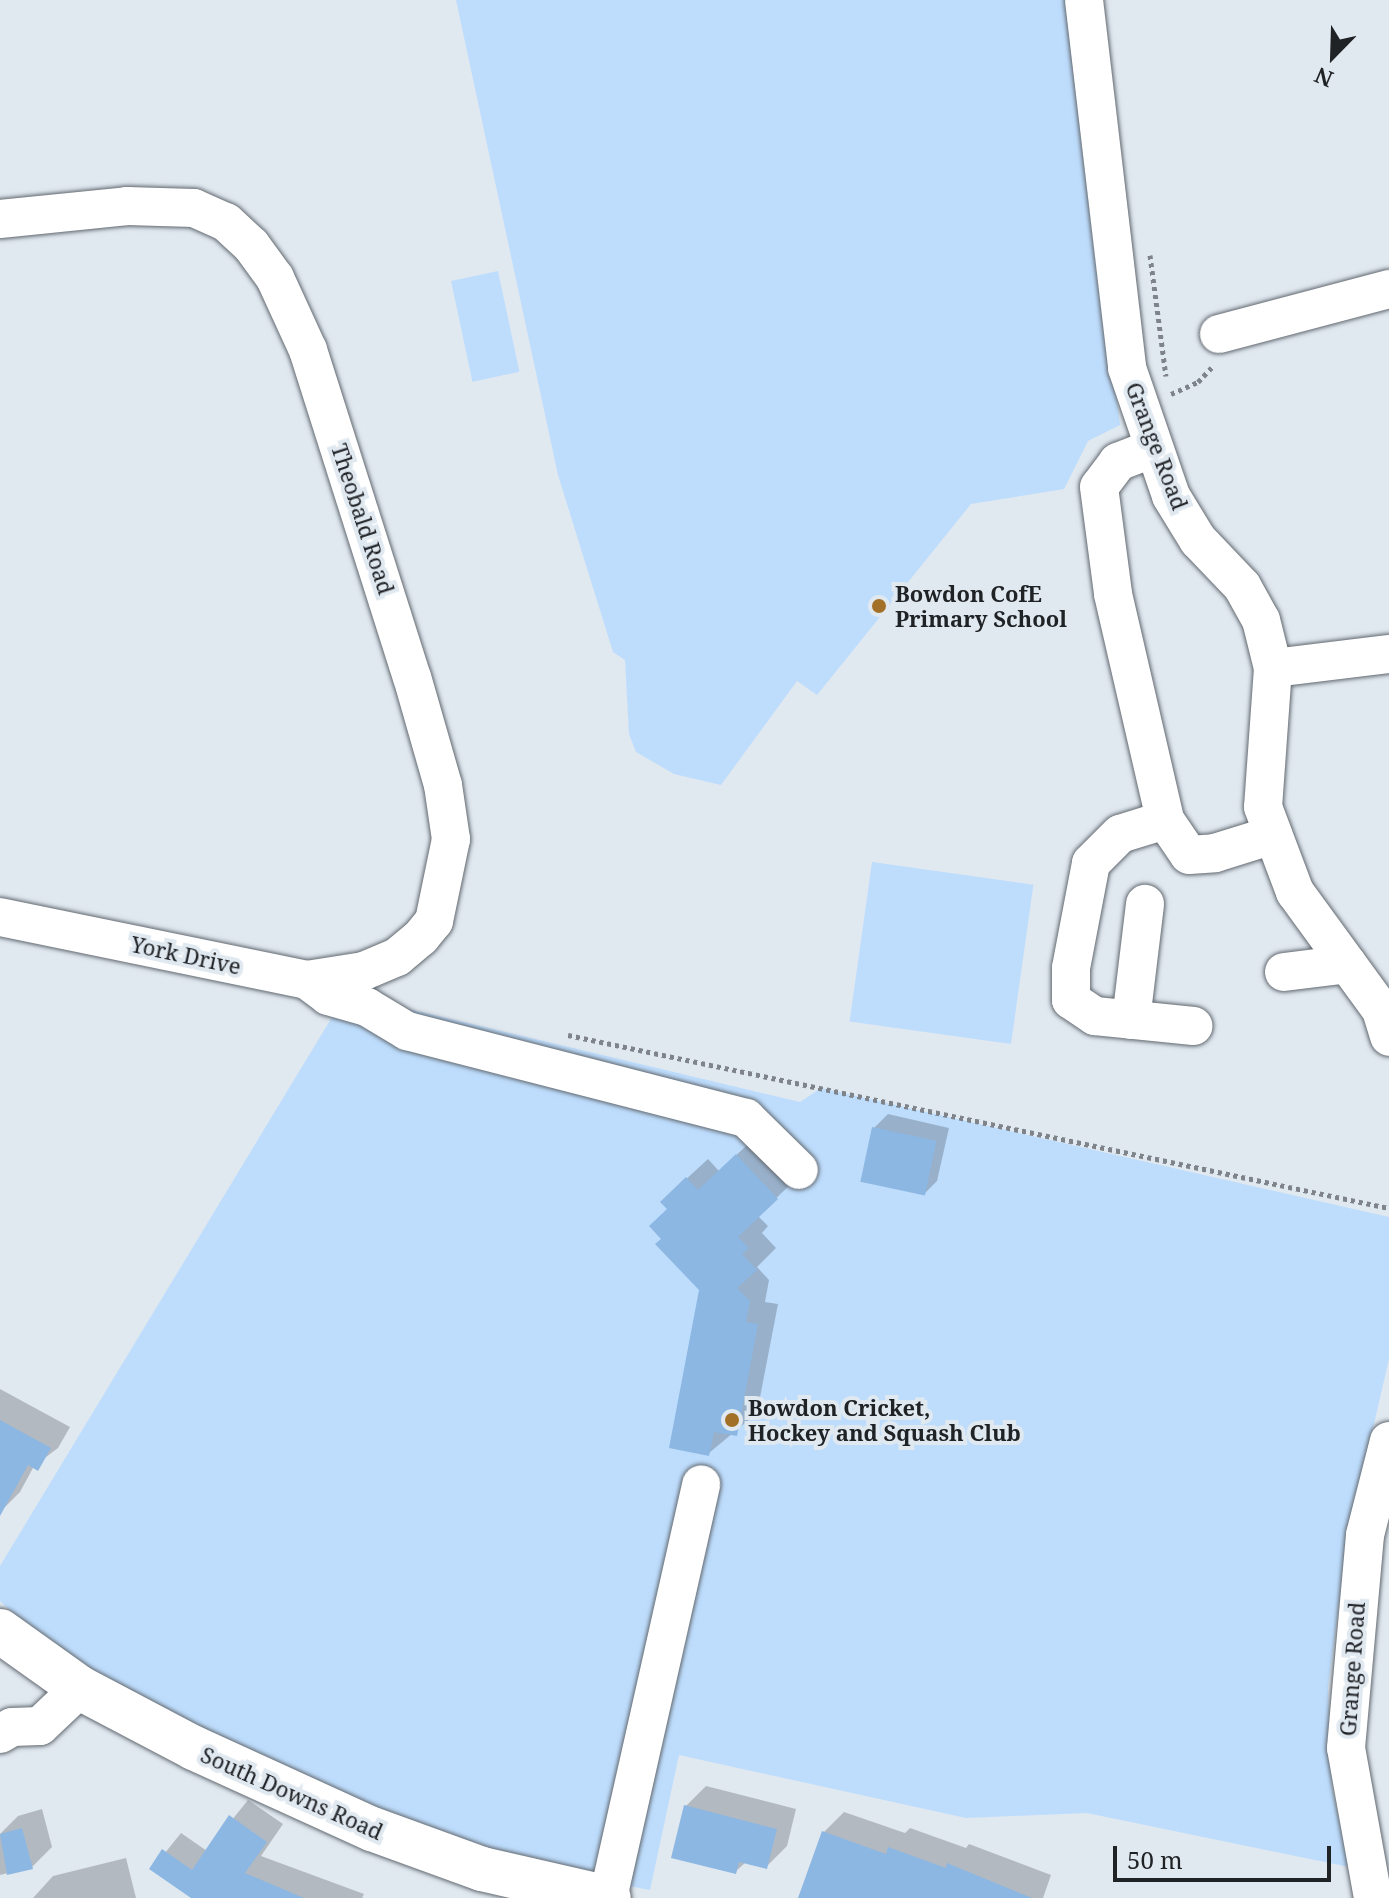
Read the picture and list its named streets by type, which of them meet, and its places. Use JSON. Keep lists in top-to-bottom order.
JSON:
{
  "streets": {
    "main road": ["South Downs Road"],
    "street": ["Grange Road", "Theobald Road", "York Drive"]
  },
  "crossings": [
    ["Theobald Road", "York Drive"]
  ],
  "places": ["Bowdon CofE Primary School", "Bowdon Cricket, Hockey and Squash Club"],
  "scale_bar": "50 m",
  "north": "bottom left"
}
